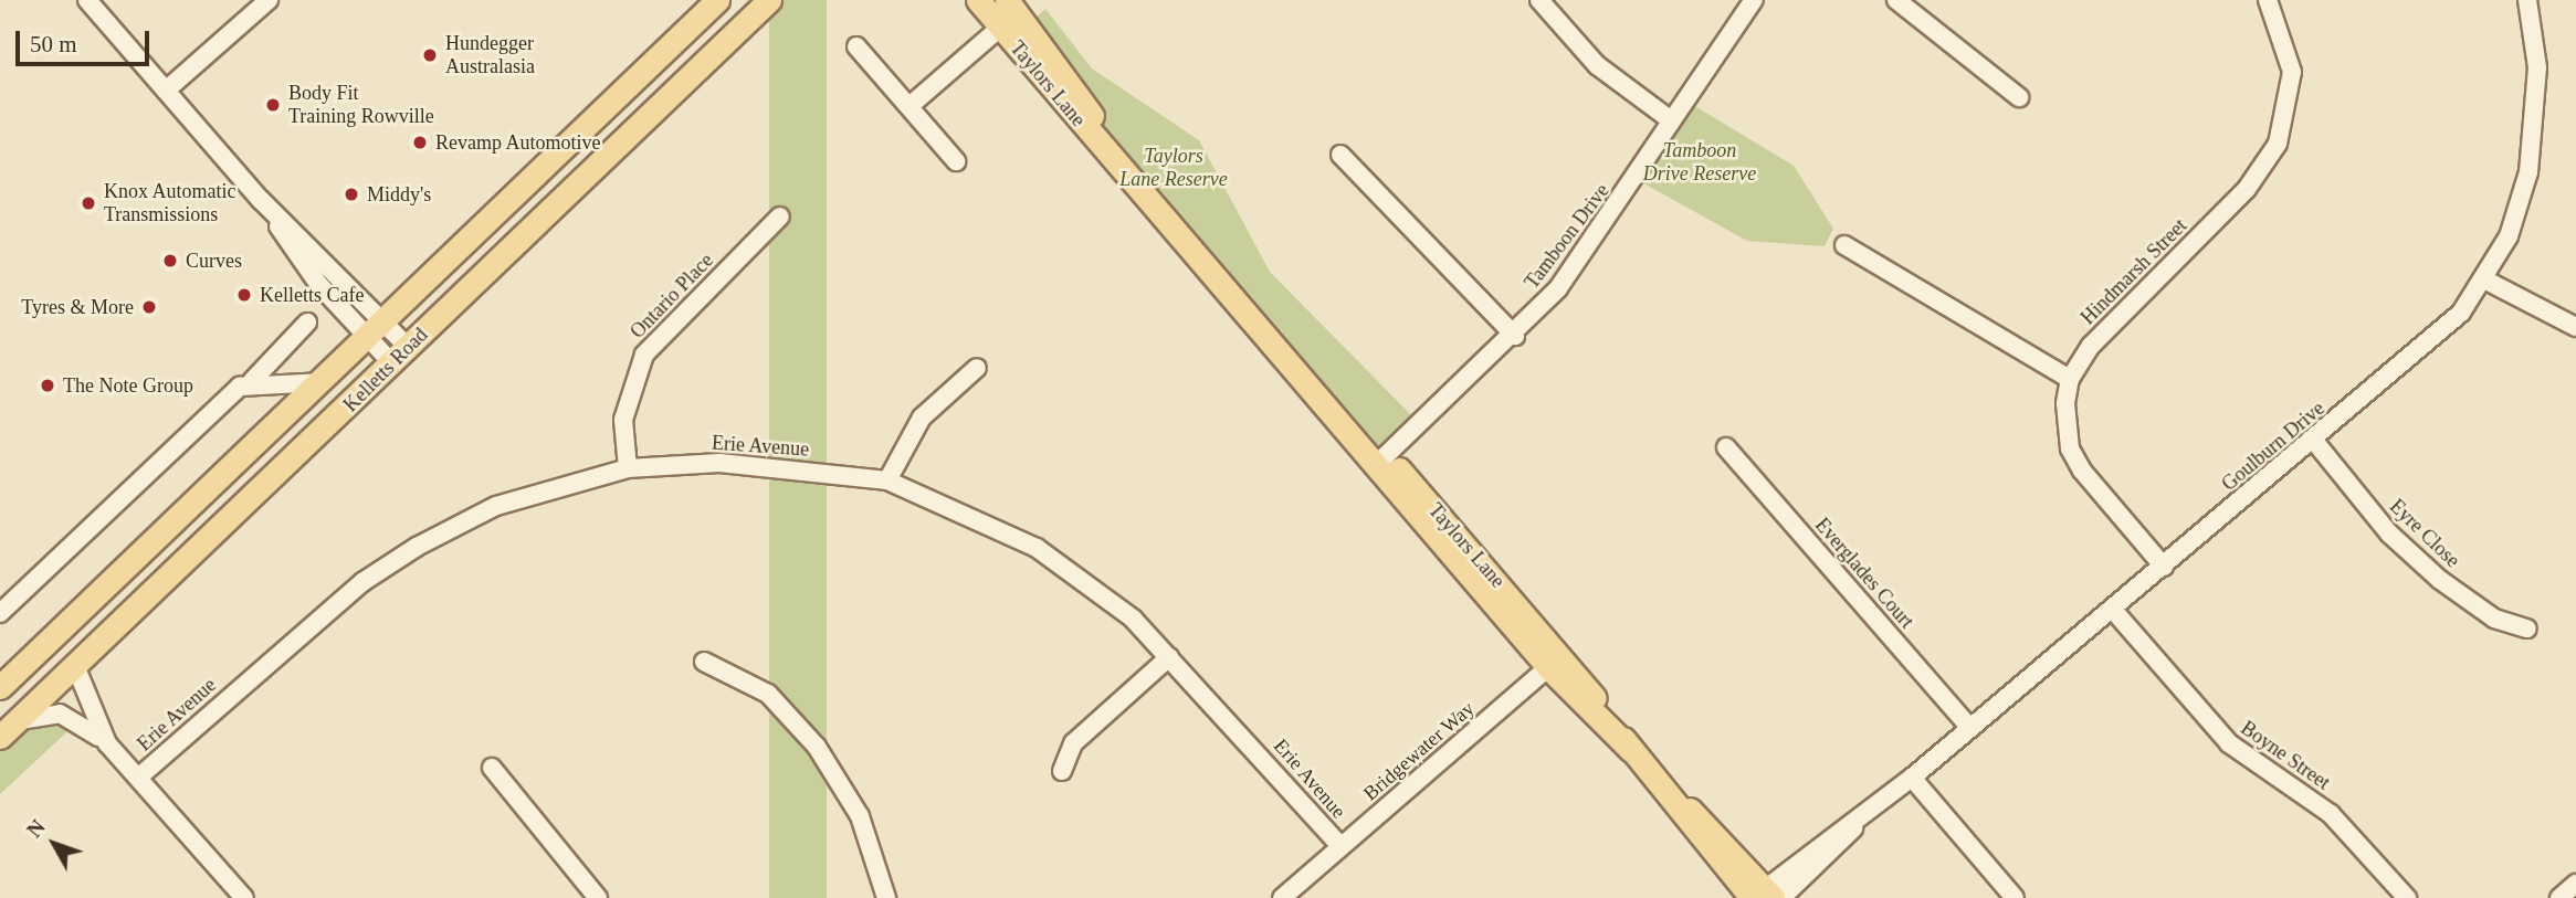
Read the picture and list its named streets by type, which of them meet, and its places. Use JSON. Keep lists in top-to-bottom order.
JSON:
{
  "streets": {
    "main road": ["Taylors Lane", "Kelletts Road"],
    "street": [
      "Tamboon Drive",
      "Hindmarsh Street",
      "Ontario Place",
      "Erie Avenue",
      "Goulburn Drive",
      "Eyre Close",
      "Everglades Court",
      "Bridgewater Way",
      "Boyne Street"
    ]
  },
  "crossings": [
    ["Taylors Lane", "Tamboon Drive"],
    ["Taylors Lane", "Goulburn Drive"],
    ["Taylors Lane", "Bridgewater Way"],
    ["Ontario Place", "Erie Avenue"],
    ["Erie Avenue", "Bridgewater Way"],
    ["Goulburn Drive", "Eyre Close"],
    ["Goulburn Drive", "Everglades Court"],
    ["Goulburn Drive", "Boyne Street"]
  ],
  "parks": ["Tamboon Drive Reserve", "Taylors Lane Reserve"],
  "places": [
    "Hundegger Australasia",
    "Body Fit Training Rowville",
    "Revamp Automotive",
    "Middy's",
    "Knox Automatic Transmissions",
    "Curves",
    "Kelletts Cafe",
    "Tyres & More",
    "The Note Group"
  ],
  "scale_bar": "50 m",
  "north": "top left"
}
